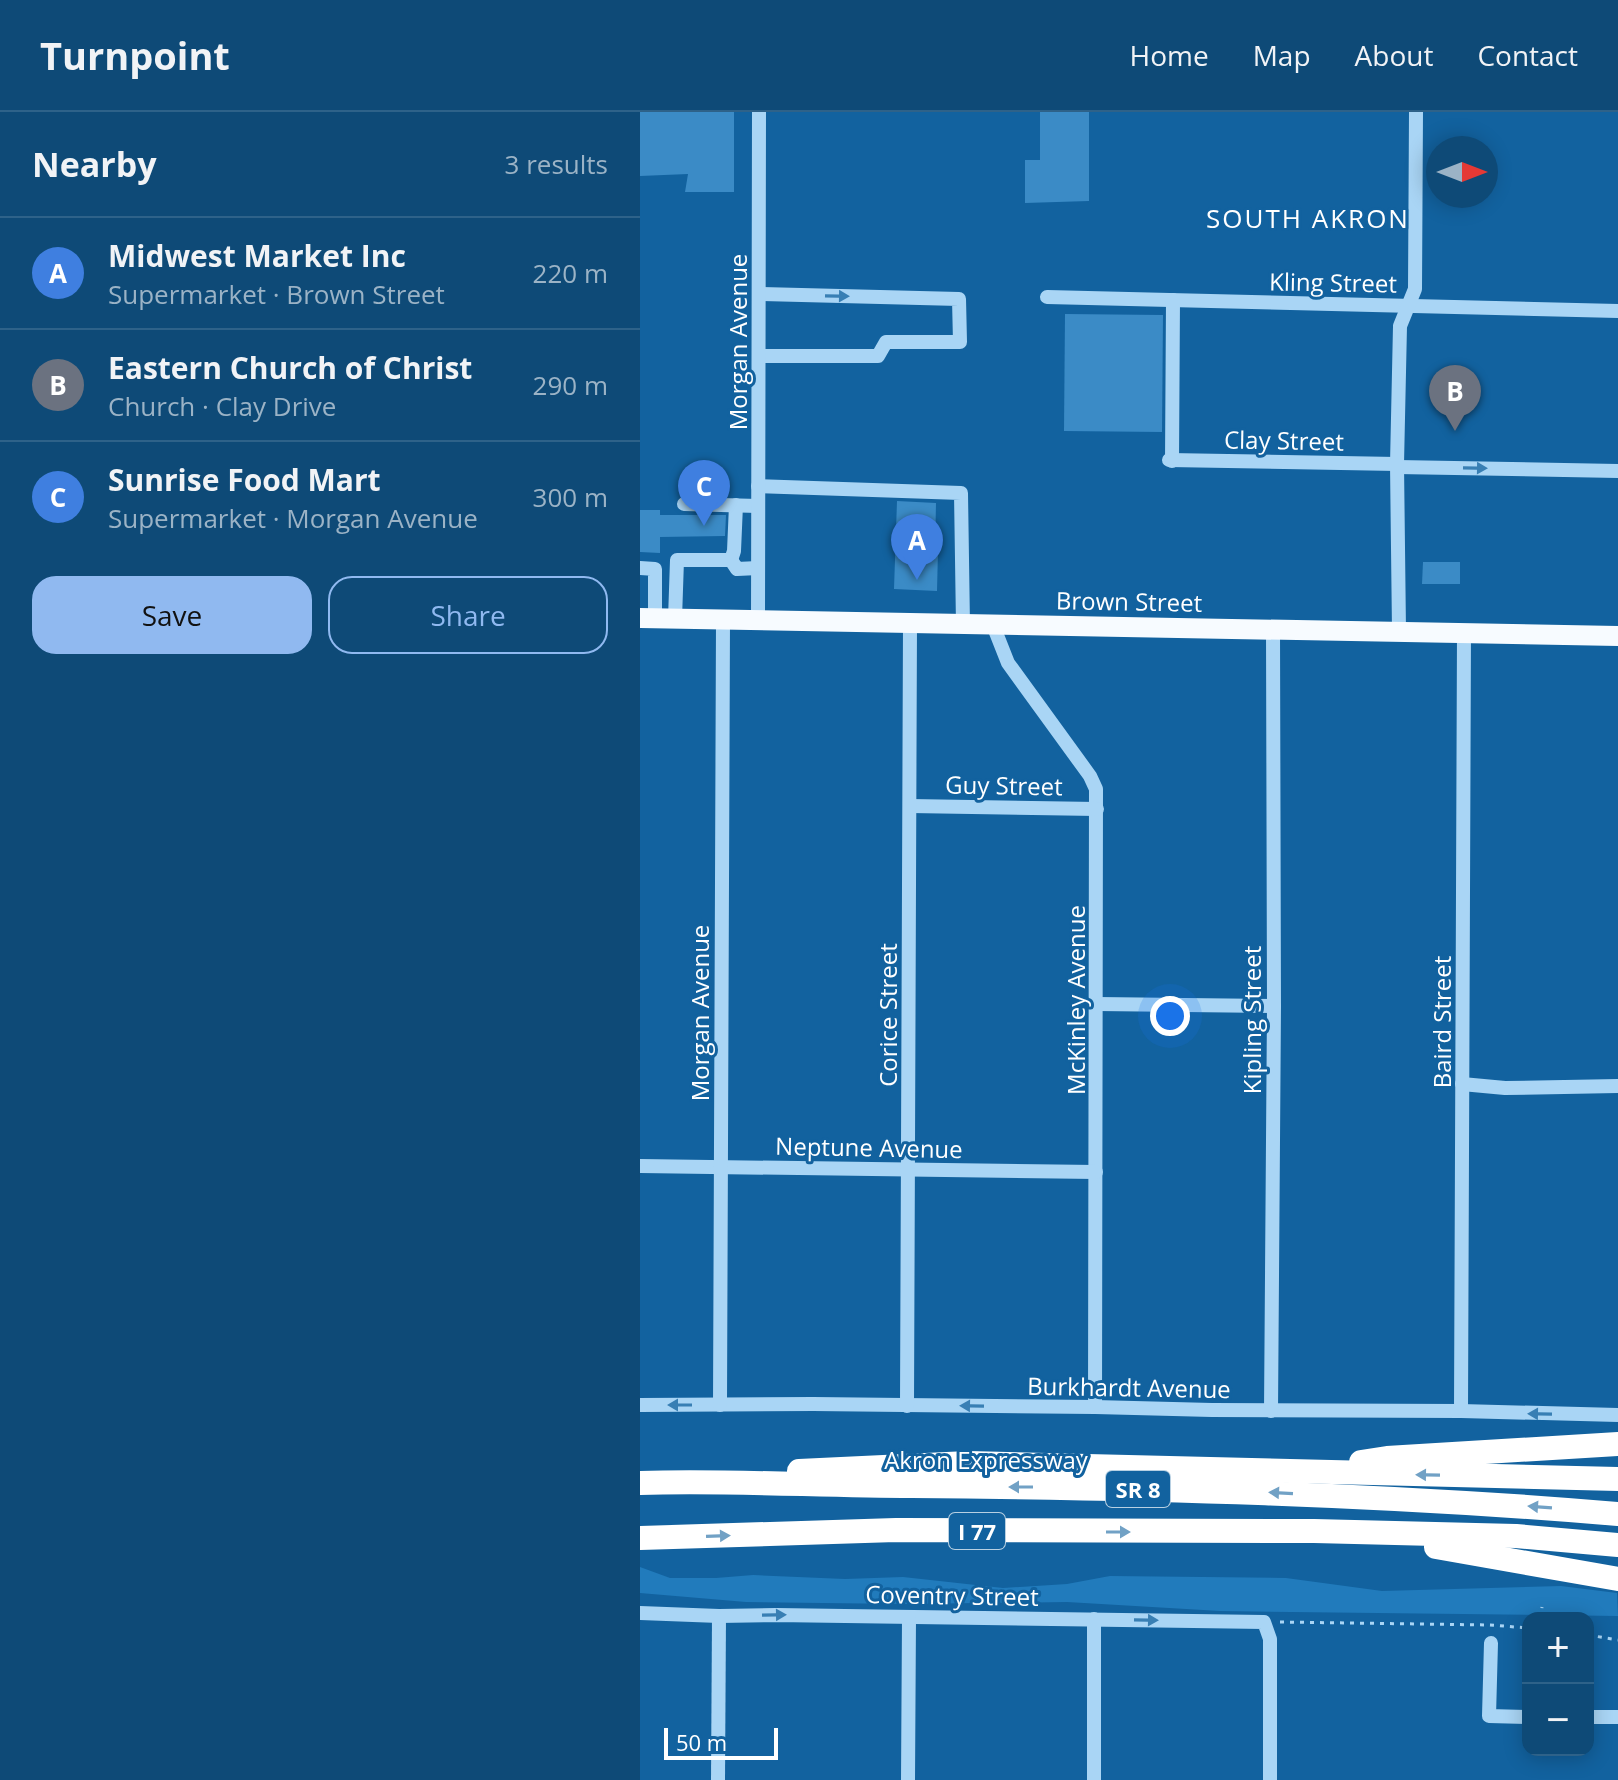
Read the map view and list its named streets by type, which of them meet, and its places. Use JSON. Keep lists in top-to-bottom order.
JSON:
{
  "streets": {
    "highway": ["Akron Expressway", "SR 8", "I 77"],
    "main road": ["Brown Street"],
    "street": [
      "Kling Street",
      "Morgan Avenue",
      "Clay Street",
      "Guy Street",
      "McKinley Avenue",
      "Corice Street",
      "Kipling Street",
      "Baird Street",
      "Neptune Avenue",
      "Burkhardt Avenue",
      "Coventry Street"
    ]
  },
  "crossings": [
    ["Kling Street", "Clay Street"],
    ["Morgan Avenue", "Brown Street"],
    ["Morgan Avenue", "Neptune Avenue"],
    ["Morgan Avenue", "Burkhardt Avenue"],
    ["Brown Street", "McKinley Avenue"],
    ["Brown Street", "Corice Street"],
    ["Brown Street", "Kipling Street"],
    ["Brown Street", "Baird Street"],
    ["Guy Street", "McKinley Avenue"],
    ["Guy Street", "Corice Street"],
    ["McKinley Avenue", "Neptune Avenue"],
    ["McKinley Avenue", "Burkhardt Avenue"],
    ["Corice Street", "Neptune Avenue"],
    ["Corice Street", "Burkhardt Avenue"],
    ["Kipling Street", "Burkhardt Avenue"],
    ["Baird Street", "Burkhardt Avenue"]
  ],
  "one_way": ["Clay Street", "Burkhardt Avenue", "Coventry Street"],
  "districts": ["SOUTH AKRON"],
  "scale_bar": "50 m",
  "north": "right",
  "page": {
    "header": "Turnpoint",
    "nav": [
      "Home",
      "Map",
      "About",
      "Contact"
    ],
    "heading": ["Nearby", "3 results"],
    "list": [
      {
        "mark": "A",
        "name": "Midwest Market Inc",
        "note": "Supermarket · Brown Street",
        "value": "220 m"
      },
      {
        "mark": "B",
        "name": "Eastern Church of Christ",
        "note": "Church · Clay Drive",
        "value": "290 m"
      },
      {
        "mark": "C",
        "name": "Sunrise Food Mart",
        "note": "Supermarket · Morgan Avenue",
        "value": "300 m"
      }
    ],
    "pins": ["B", "C", "A"],
    "buttons": ["Save", "Share"],
    "map_buttons": ["+", "−"],
    "scale": "50 m"
  }
}
